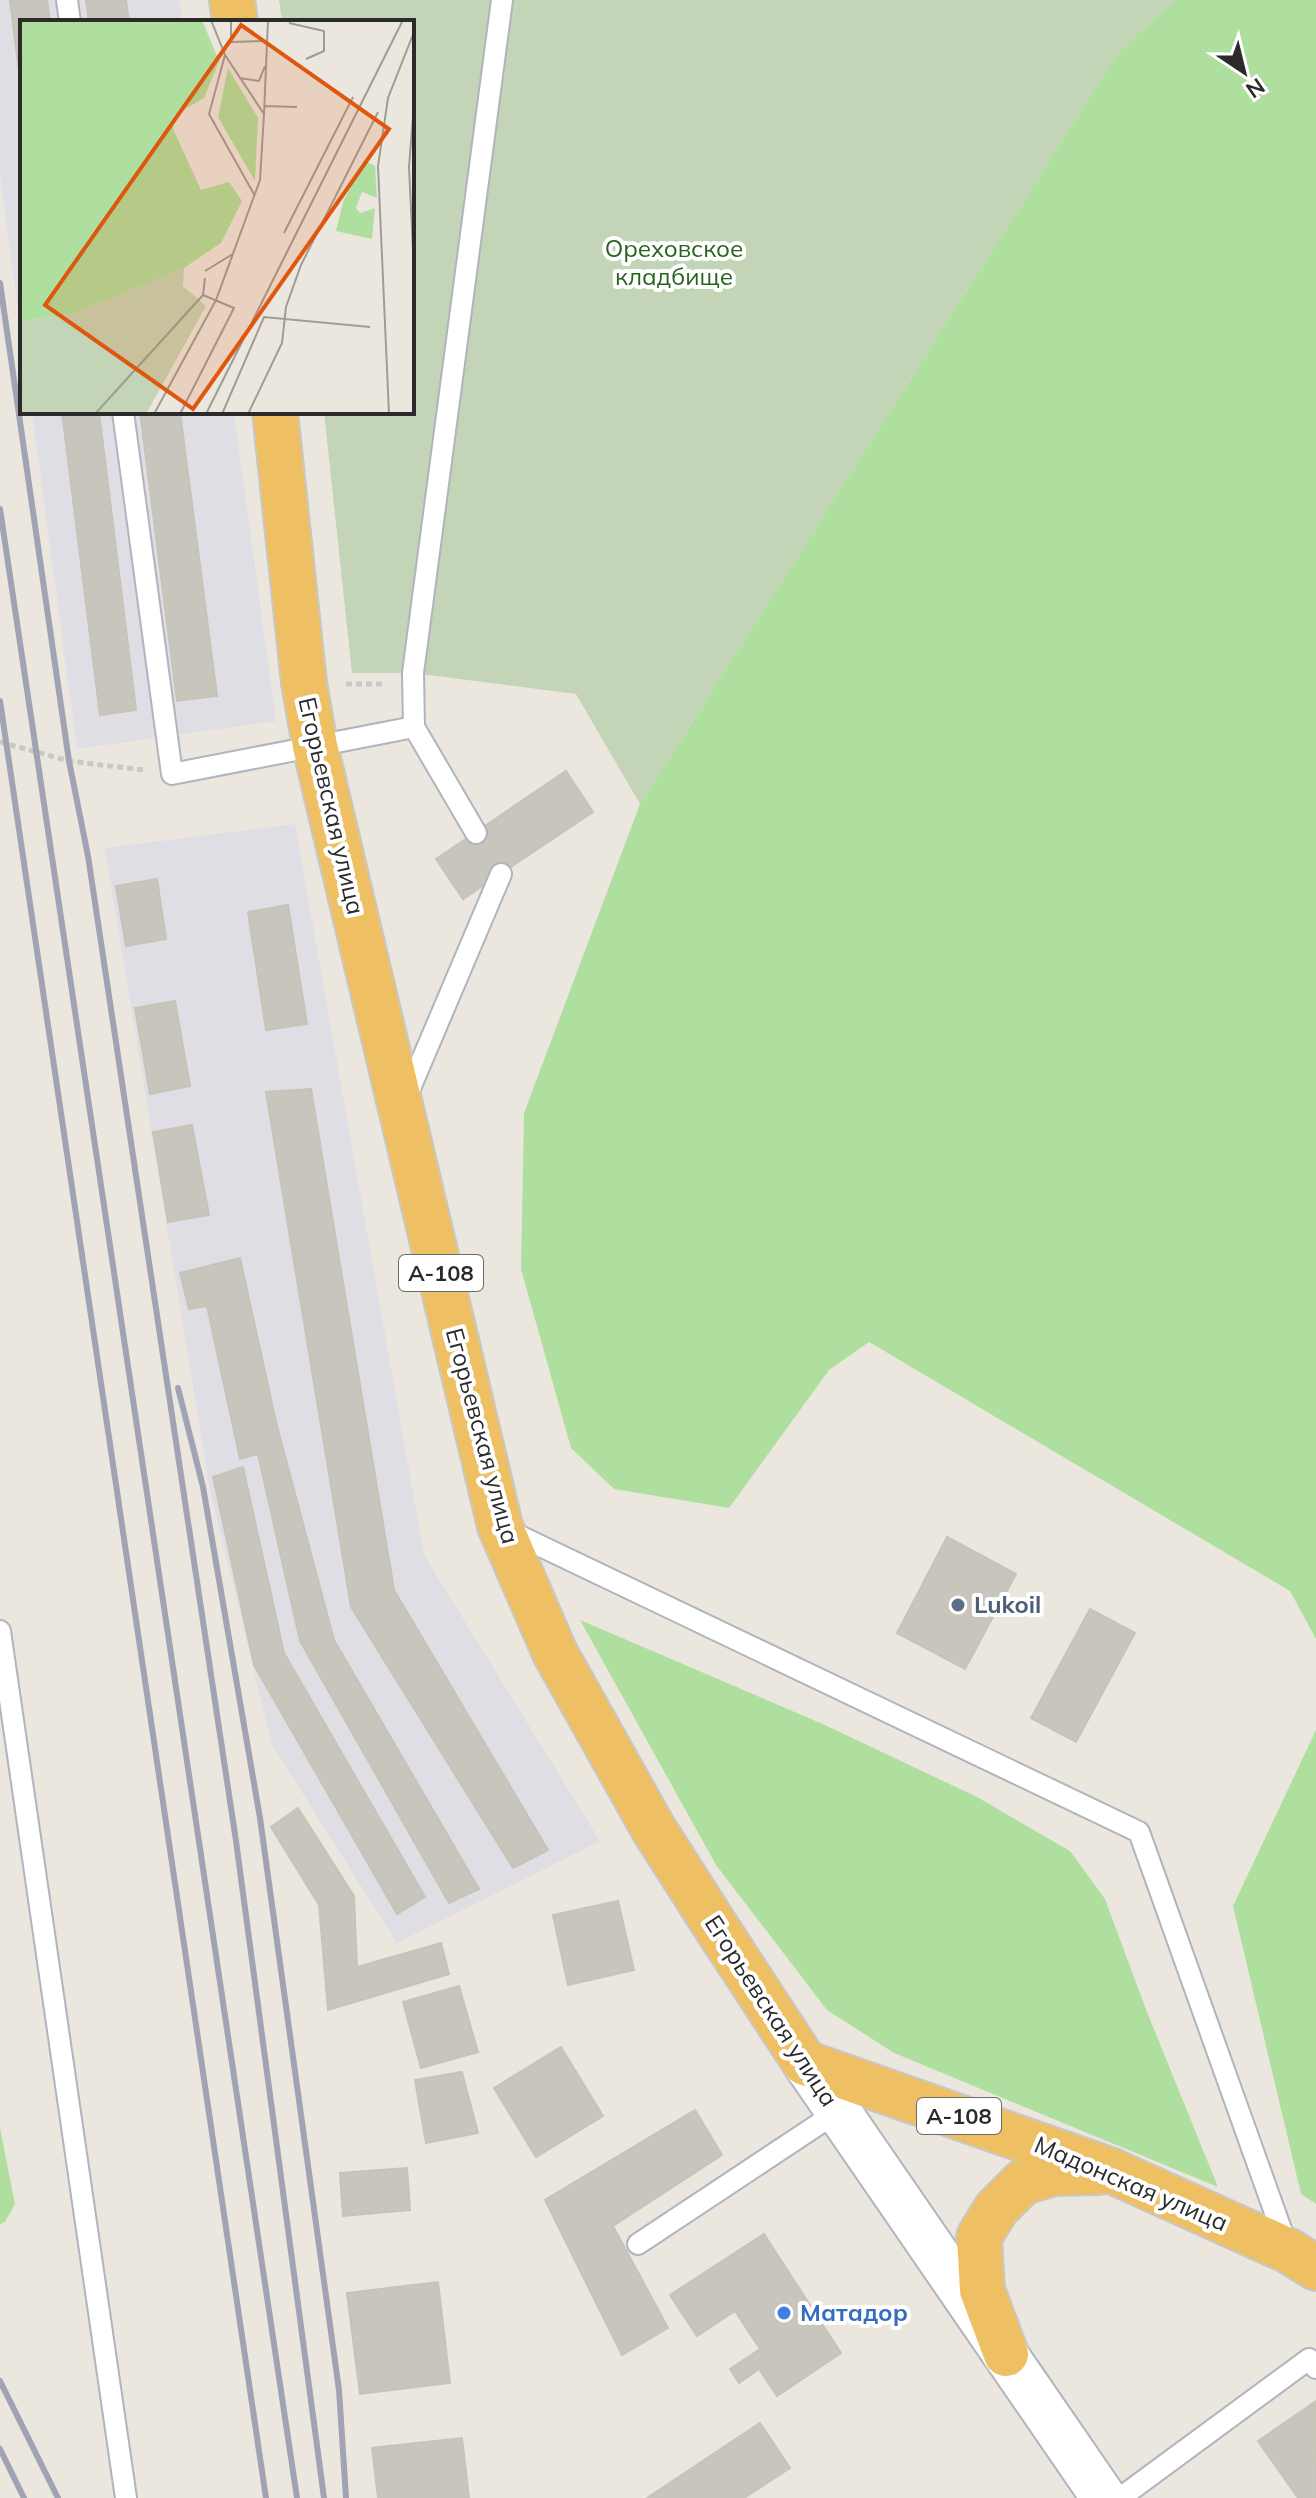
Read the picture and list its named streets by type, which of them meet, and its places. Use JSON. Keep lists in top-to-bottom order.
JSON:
{
  "streets": {
    "highway": ["Егорьевская улица", "А-108", "Мадонская улица"]
  },
  "crossings": [
    ["Егорьевская улица", "Мадонская улица"]
  ],
  "parks": ["Ореховское кладбище"],
  "places": ["Lukoil", "Матадор"],
  "north": "bottom right"
}
